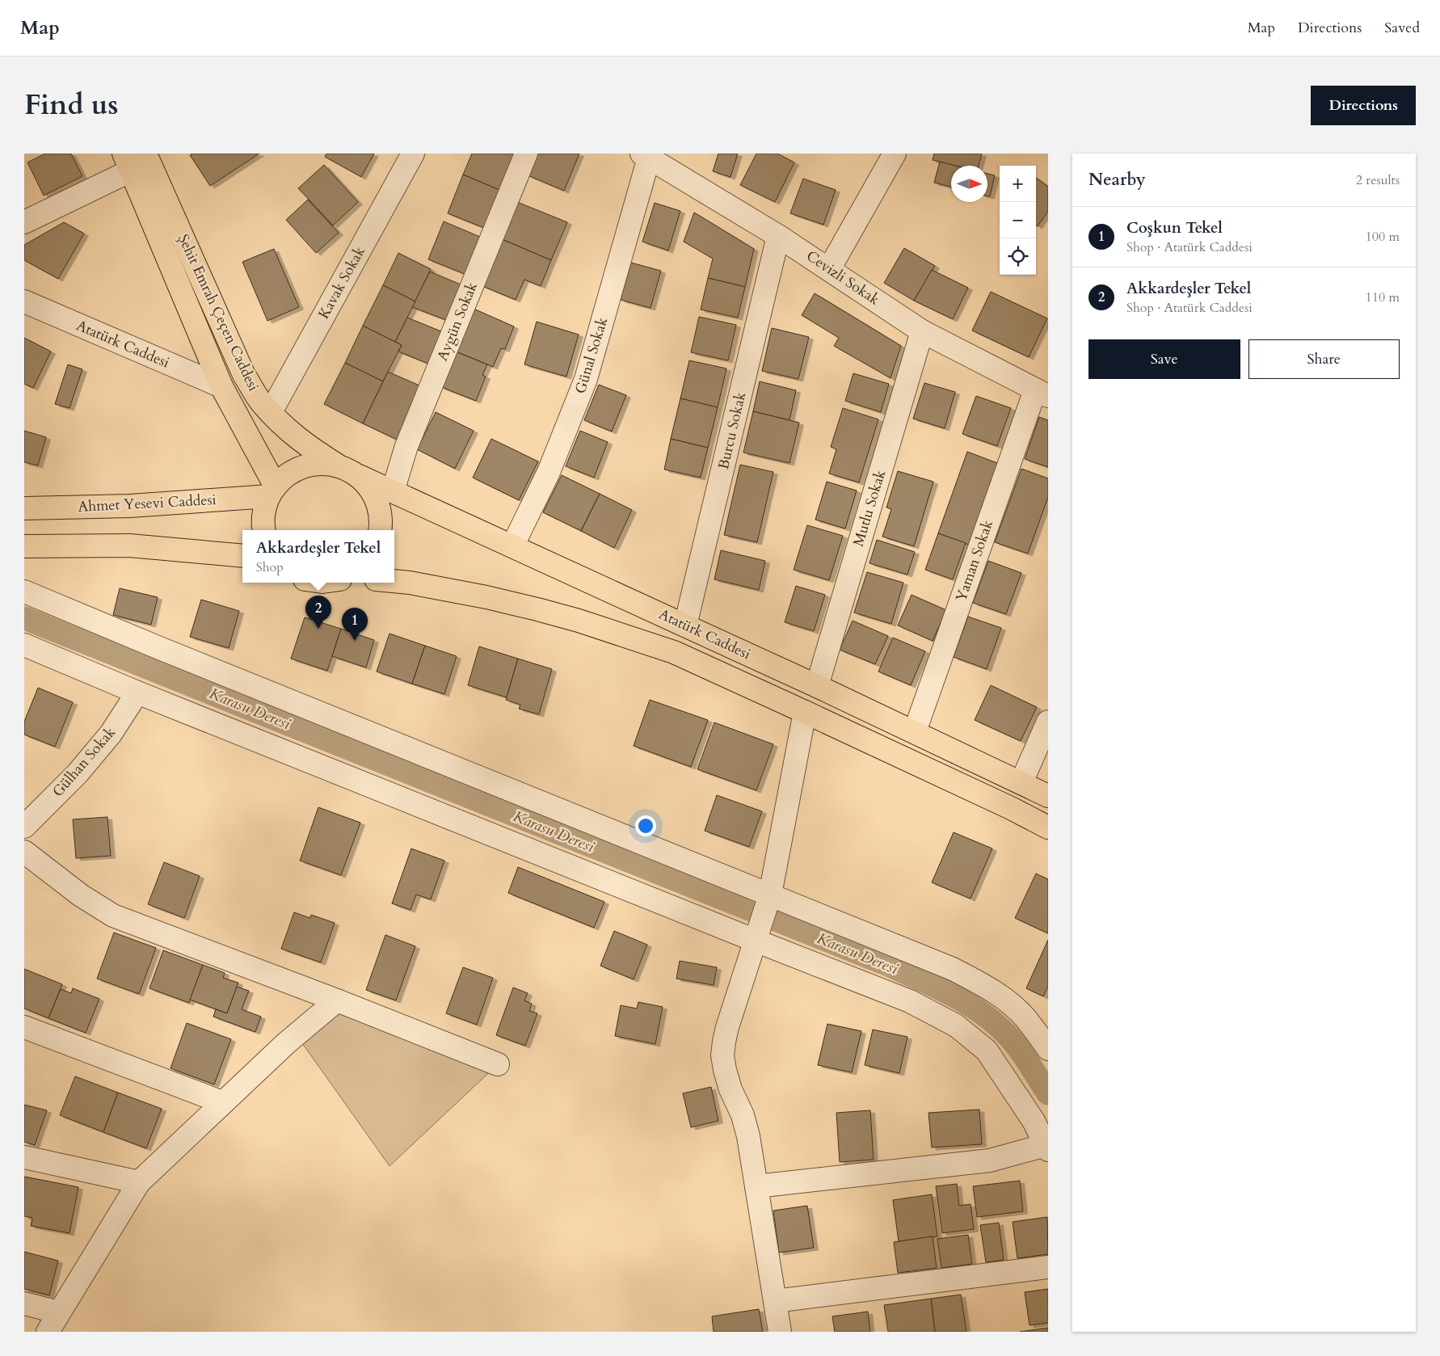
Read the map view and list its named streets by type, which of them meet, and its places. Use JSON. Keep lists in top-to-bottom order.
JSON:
{
  "streets": {
    "highway": ["Şehit Emrah Çeçen Caddesi", "Atatürk Caddesi", "Ahmet Yesevi Caddesi"],
    "street": [
      "Cevizli Sokak",
      "Kavak Sokak",
      "Aygün Sokak",
      "Günal Sokak",
      "Burcu Sokak",
      "Mutlu Sokak",
      "Yaman Sokak",
      "Gülhan Sokak"
    ]
  },
  "crossings": [
    ["Cevizli Sokak", "Günal Sokak"],
    ["Cevizli Sokak", "Burcu Sokak"],
    ["Cevizli Sokak", "Mutlu Sokak"],
    ["Cevizli Sokak", "Yaman Sokak"],
    ["Kavak Sokak", "Şehit Emrah Çeçen Caddesi"],
    ["Şehit Emrah Çeçen Caddesi", "Atatürk Caddesi"],
    ["Şehit Emrah Çeçen Caddesi", "Ahmet Yesevi Caddesi"],
    ["Aygün Sokak", "Atatürk Caddesi"],
    ["Atatürk Caddesi", "Günal Sokak"],
    ["Atatürk Caddesi", "Burcu Sokak"],
    ["Atatürk Caddesi", "Ahmet Yesevi Caddesi"],
    ["Atatürk Caddesi", "Mutlu Sokak"],
    ["Atatürk Caddesi", "Yaman Sokak"]
  ],
  "water": ["Karasu Deresi"],
  "north": "right",
  "page": {
    "header": "Map",
    "nav": ["Map", "Directions", "Saved"],
    "title": "Find us",
    "buttons": [
      "Directions",
      ["Save", "Share"]
    ],
    "heading": ["Nearby", "2 results"],
    "map_buttons": ["+", "−"],
    "list": [
      {
        "mark": "1",
        "name": "Coşkun Tekel",
        "note": "Shop · Atatürk Caddesi",
        "value": "100 m"
      },
      {
        "mark": "2",
        "name": "Akkardeşler Tekel",
        "note": "Shop · Atatürk Caddesi",
        "value": "110 m"
      }
    ],
    "popup": ["Akkardeşler Tekel", "Shop"],
    "pins": ["2", "1"]
  }
}
